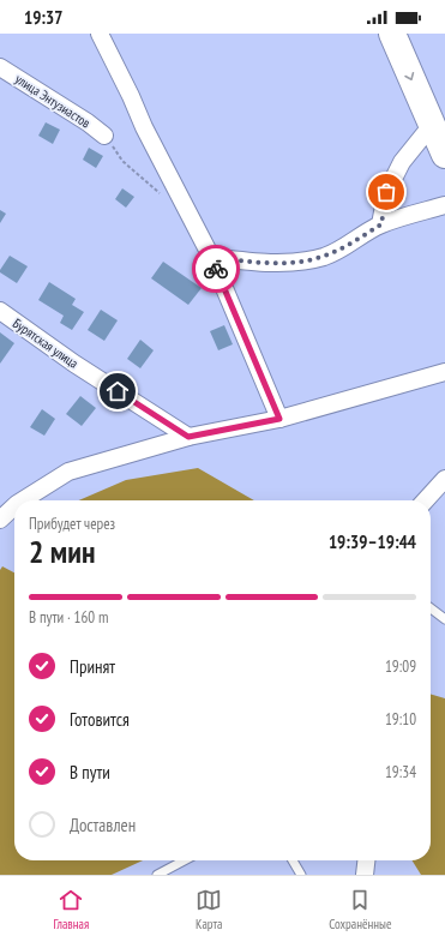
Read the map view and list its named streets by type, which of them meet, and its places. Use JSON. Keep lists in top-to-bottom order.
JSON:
{
  "streets": {
    "street": ["улица Энтузиастов", "Бурятская улица"]
  },
  "page": {
    "status": "19:37",
    "heading": ["2 мин", "Прибудет через", "19:39–19:44"],
    "bar": "В пути · 160 m",
    "list": [
      ["Принят", "19:09"],
      ["Готовится", "19:10"],
      ["В пути", "19:34"],
      "Доставлен"
    ],
    "tabs": ["Главная", "Карта", "Сохранённые"]
  }
}
